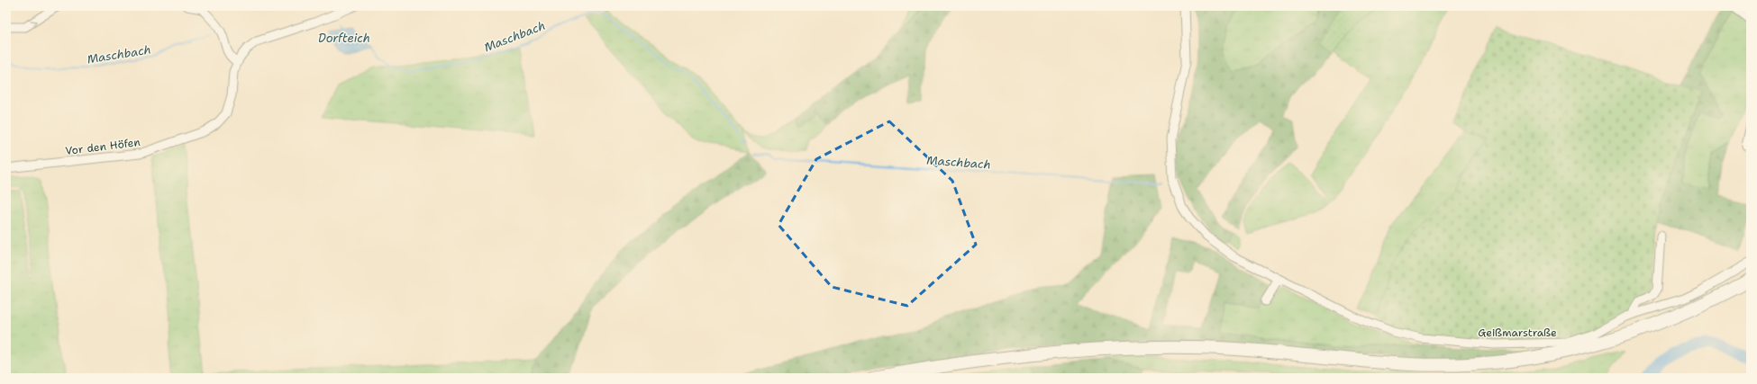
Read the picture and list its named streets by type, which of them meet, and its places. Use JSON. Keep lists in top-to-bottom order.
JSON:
{
  "streets": {
    "street": ["Vor den Höfen", "Geißmarstraße"]
  },
  "water": ["Maschbach", "Dorfteich"]
}
